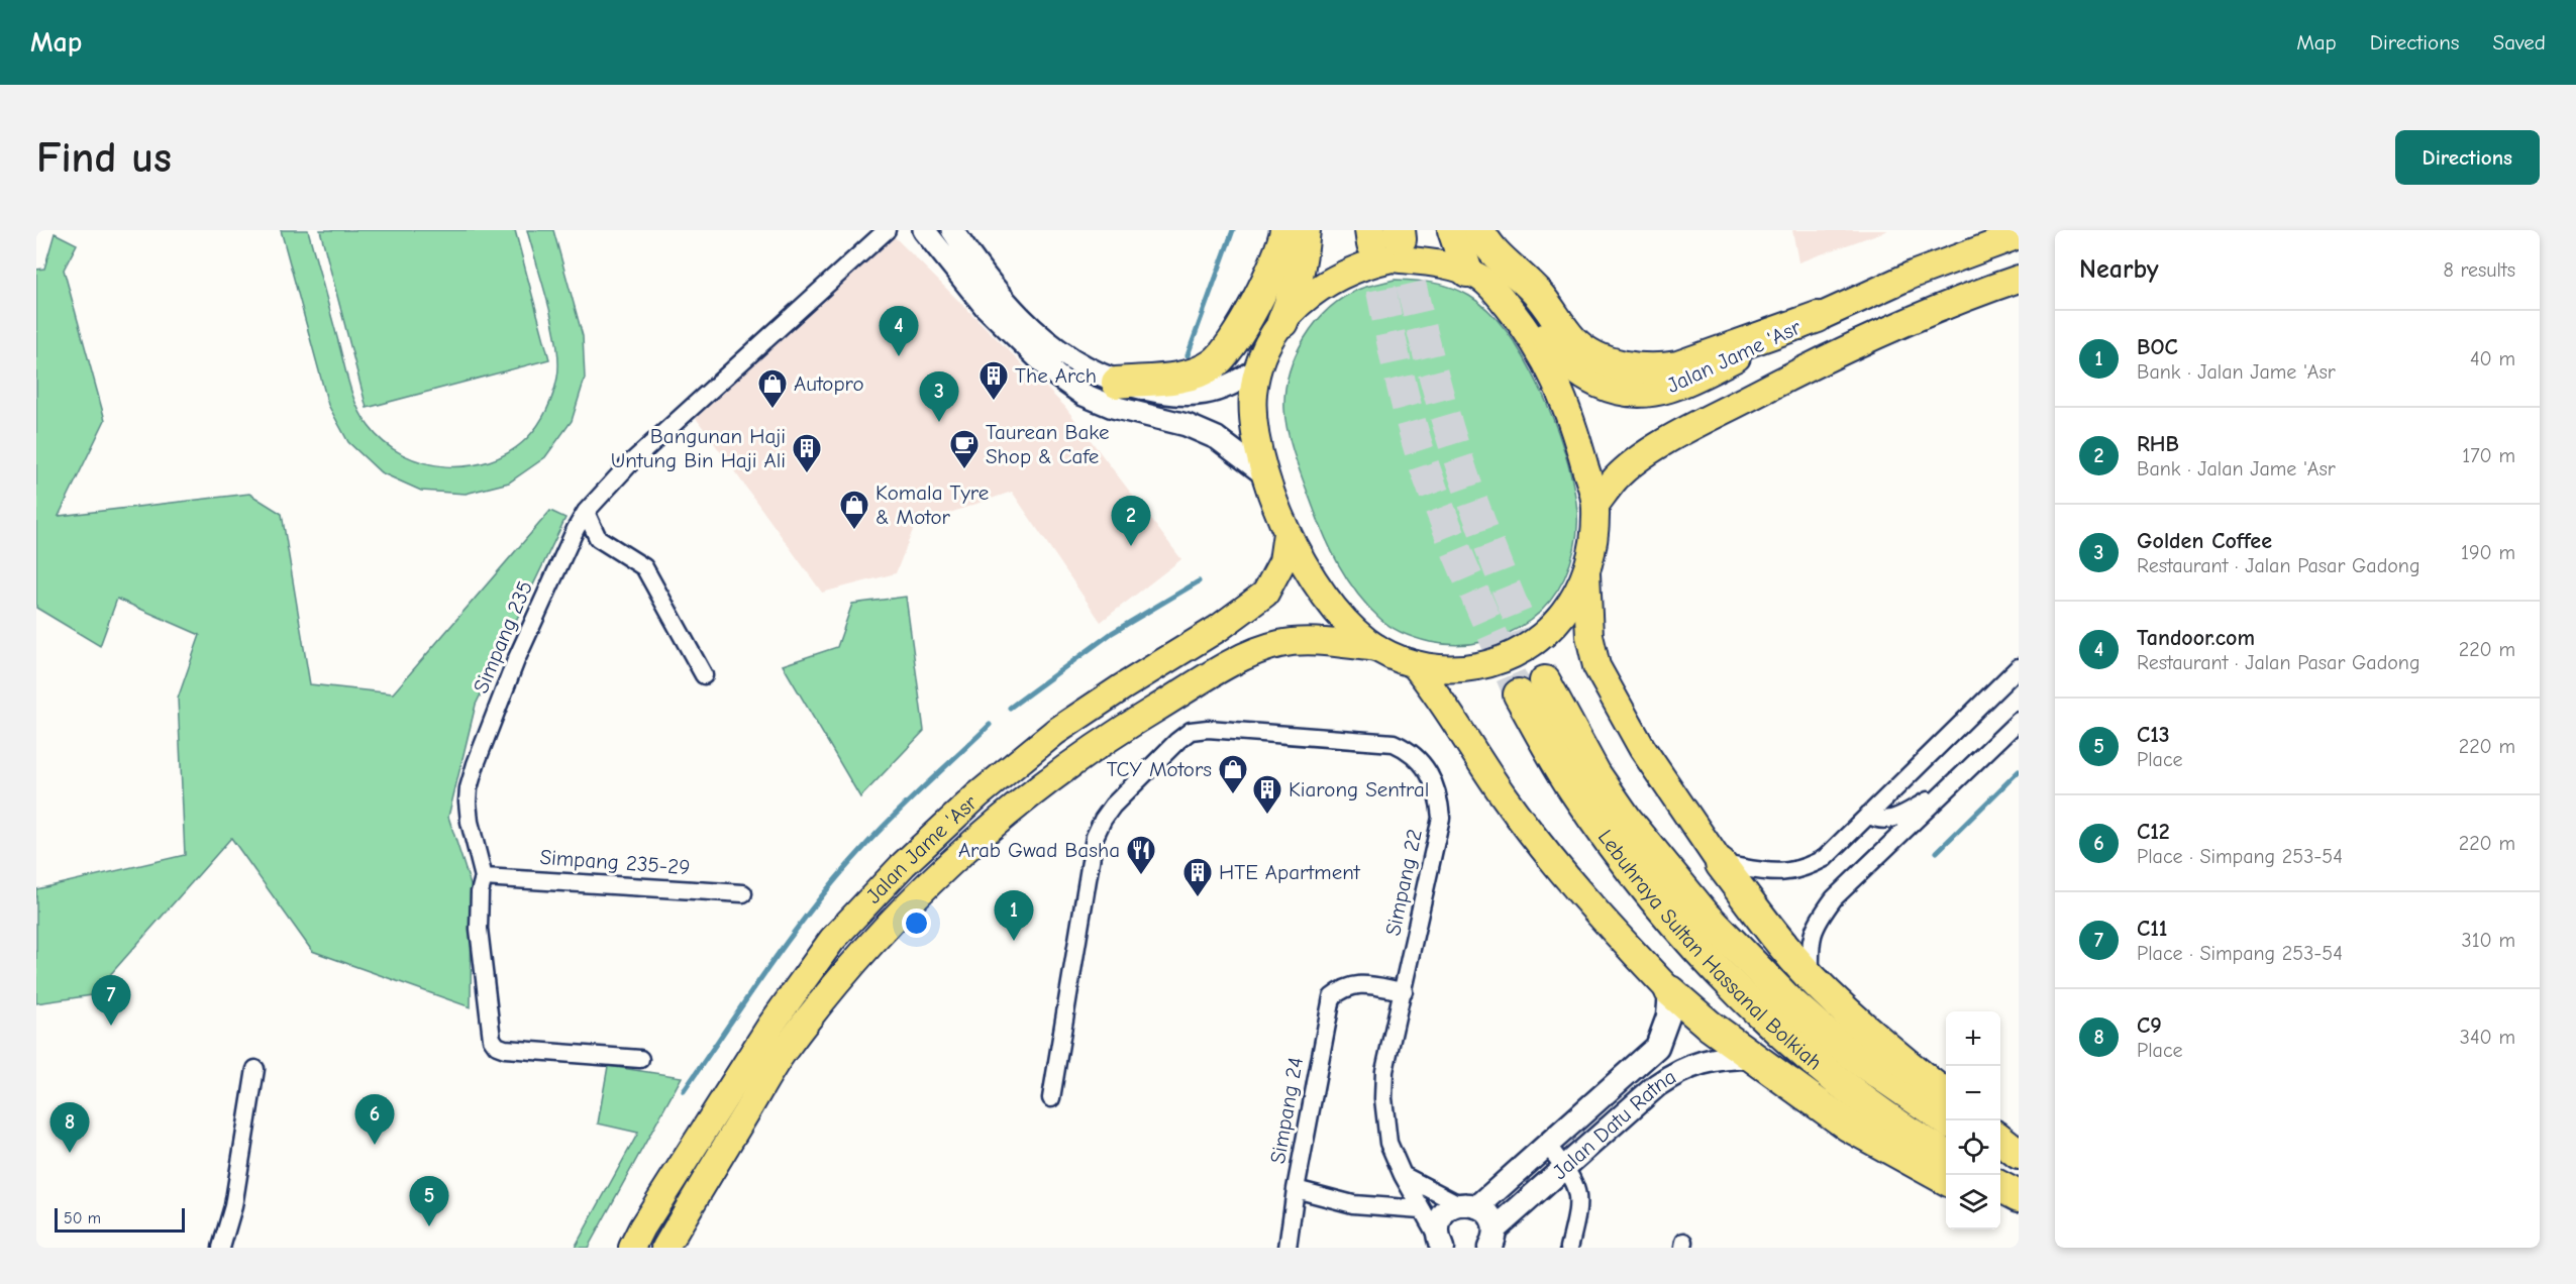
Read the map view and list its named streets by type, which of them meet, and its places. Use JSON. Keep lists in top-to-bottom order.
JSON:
{
  "streets": {
    "highway": ["Lebuhraya Sultan Hassanal Bolkiah"],
    "main road": ["Jalan Jame 'Asr", "Jalan Datu Ratna"],
    "street": [
      "Simpang 235",
      "Simpang 235-29",
      "Simpang 22",
      "Simpang 24"
    ]
  },
  "crossings": [
    ["Simpang 235", "Simpang 235-29"],
    ["Simpang 22", "Simpang 24"],
    ["Simpang 22", "Jalan Datu Ratna"]
  ],
  "places": {
    "building": [
      "The Arch",
      "Bangunan Haji Untung Bin Haji Ali",
      "Kiarong Sentral",
      "HTE Apartment"
    ],
    "shop": ["Autopro", "Komala Tyre & Motor", "TCY Motors"],
    "cafe": ["Taurean Bake Shop & Cafe"],
    "restaurant": ["Arab Gwad Basha"]
  },
  "scale_bar": "50 m",
  "page": {
    "header": "Map",
    "nav": ["Map", "Directions", "Saved"],
    "buttons": "Directions",
    "title": "Find us",
    "heading": ["Nearby", "8 results"],
    "pins": [
      "4",
      "3",
      "2",
      "1",
      "7",
      "6",
      "8",
      "5"
    ],
    "list": [
      {
        "mark": "1",
        "name": "BOC",
        "note": "Bank · Jalan Jame 'Asr",
        "value": "40 m"
      },
      {
        "mark": "2",
        "name": "RHB",
        "note": "Bank · Jalan Jame 'Asr",
        "value": "170 m"
      },
      {
        "mark": "3",
        "name": "Golden Coffee",
        "note": "Restaurant · Jalan Pasar Gadong",
        "value": "190 m"
      },
      {
        "mark": "4",
        "name": "Tandoor.com",
        "note": "Restaurant · Jalan Pasar Gadong",
        "value": "220 m"
      },
      {
        "mark": "5",
        "name": "C13",
        "note": "Place",
        "value": "220 m"
      },
      {
        "mark": "6",
        "name": "C12",
        "note": "Place · Simpang 253-54",
        "value": "220 m"
      },
      {
        "mark": "7",
        "name": "C11",
        "note": "Place · Simpang 253-54",
        "value": "310 m"
      },
      {
        "mark": "8",
        "name": "C9",
        "note": "Place",
        "value": "340 m"
      }
    ],
    "map_buttons": ["+", "−"],
    "scale": "50 m"
  }
}
